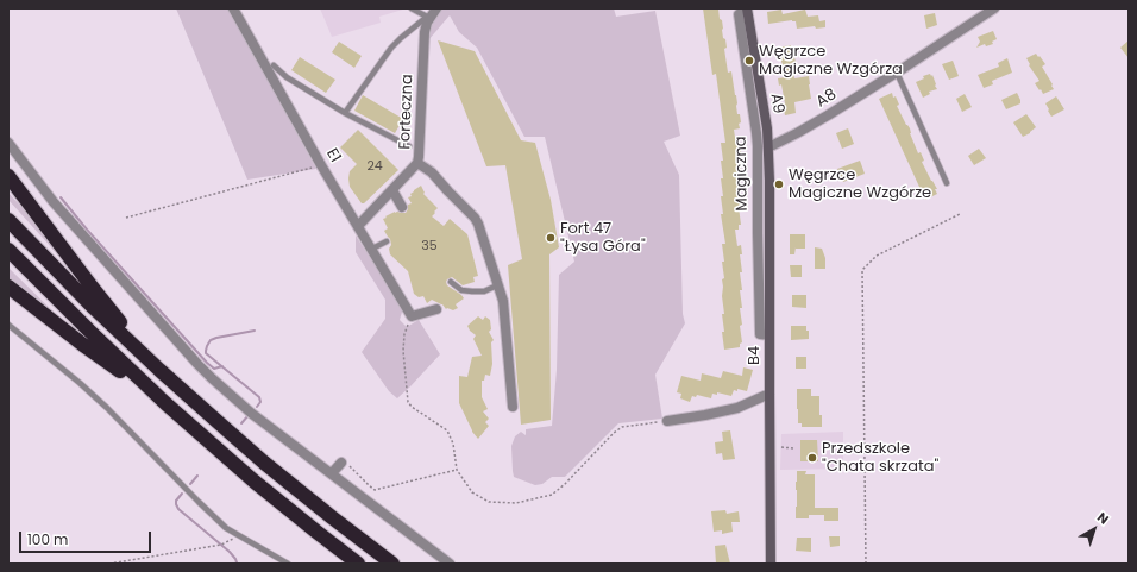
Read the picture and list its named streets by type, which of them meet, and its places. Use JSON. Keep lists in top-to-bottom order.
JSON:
{
  "streets": {
    "street": [
      "A8",
      "A9",
      "Forteczna",
      "E1",
      "Magiczna",
      "B4"
    ]
  },
  "crossings": [
    ["A8", "A9"],
    ["A8", "B4"],
    ["A9", "Magiczna"],
    ["A9", "B4"],
    ["Forteczna", "E1"],
    ["Magiczna", "B4"]
  ],
  "places": [
    "Węgrzce Magiczne Wzgórza",
    "Węgrzce Magiczne Wzgórze",
    "Fort 47 \"Łysa Góra\"",
    "Przedszkole \"Chata skrzata\""
  ],
  "house_numbers": ["24", "35"],
  "scale_bar": "100 m",
  "north": "top right"
}
